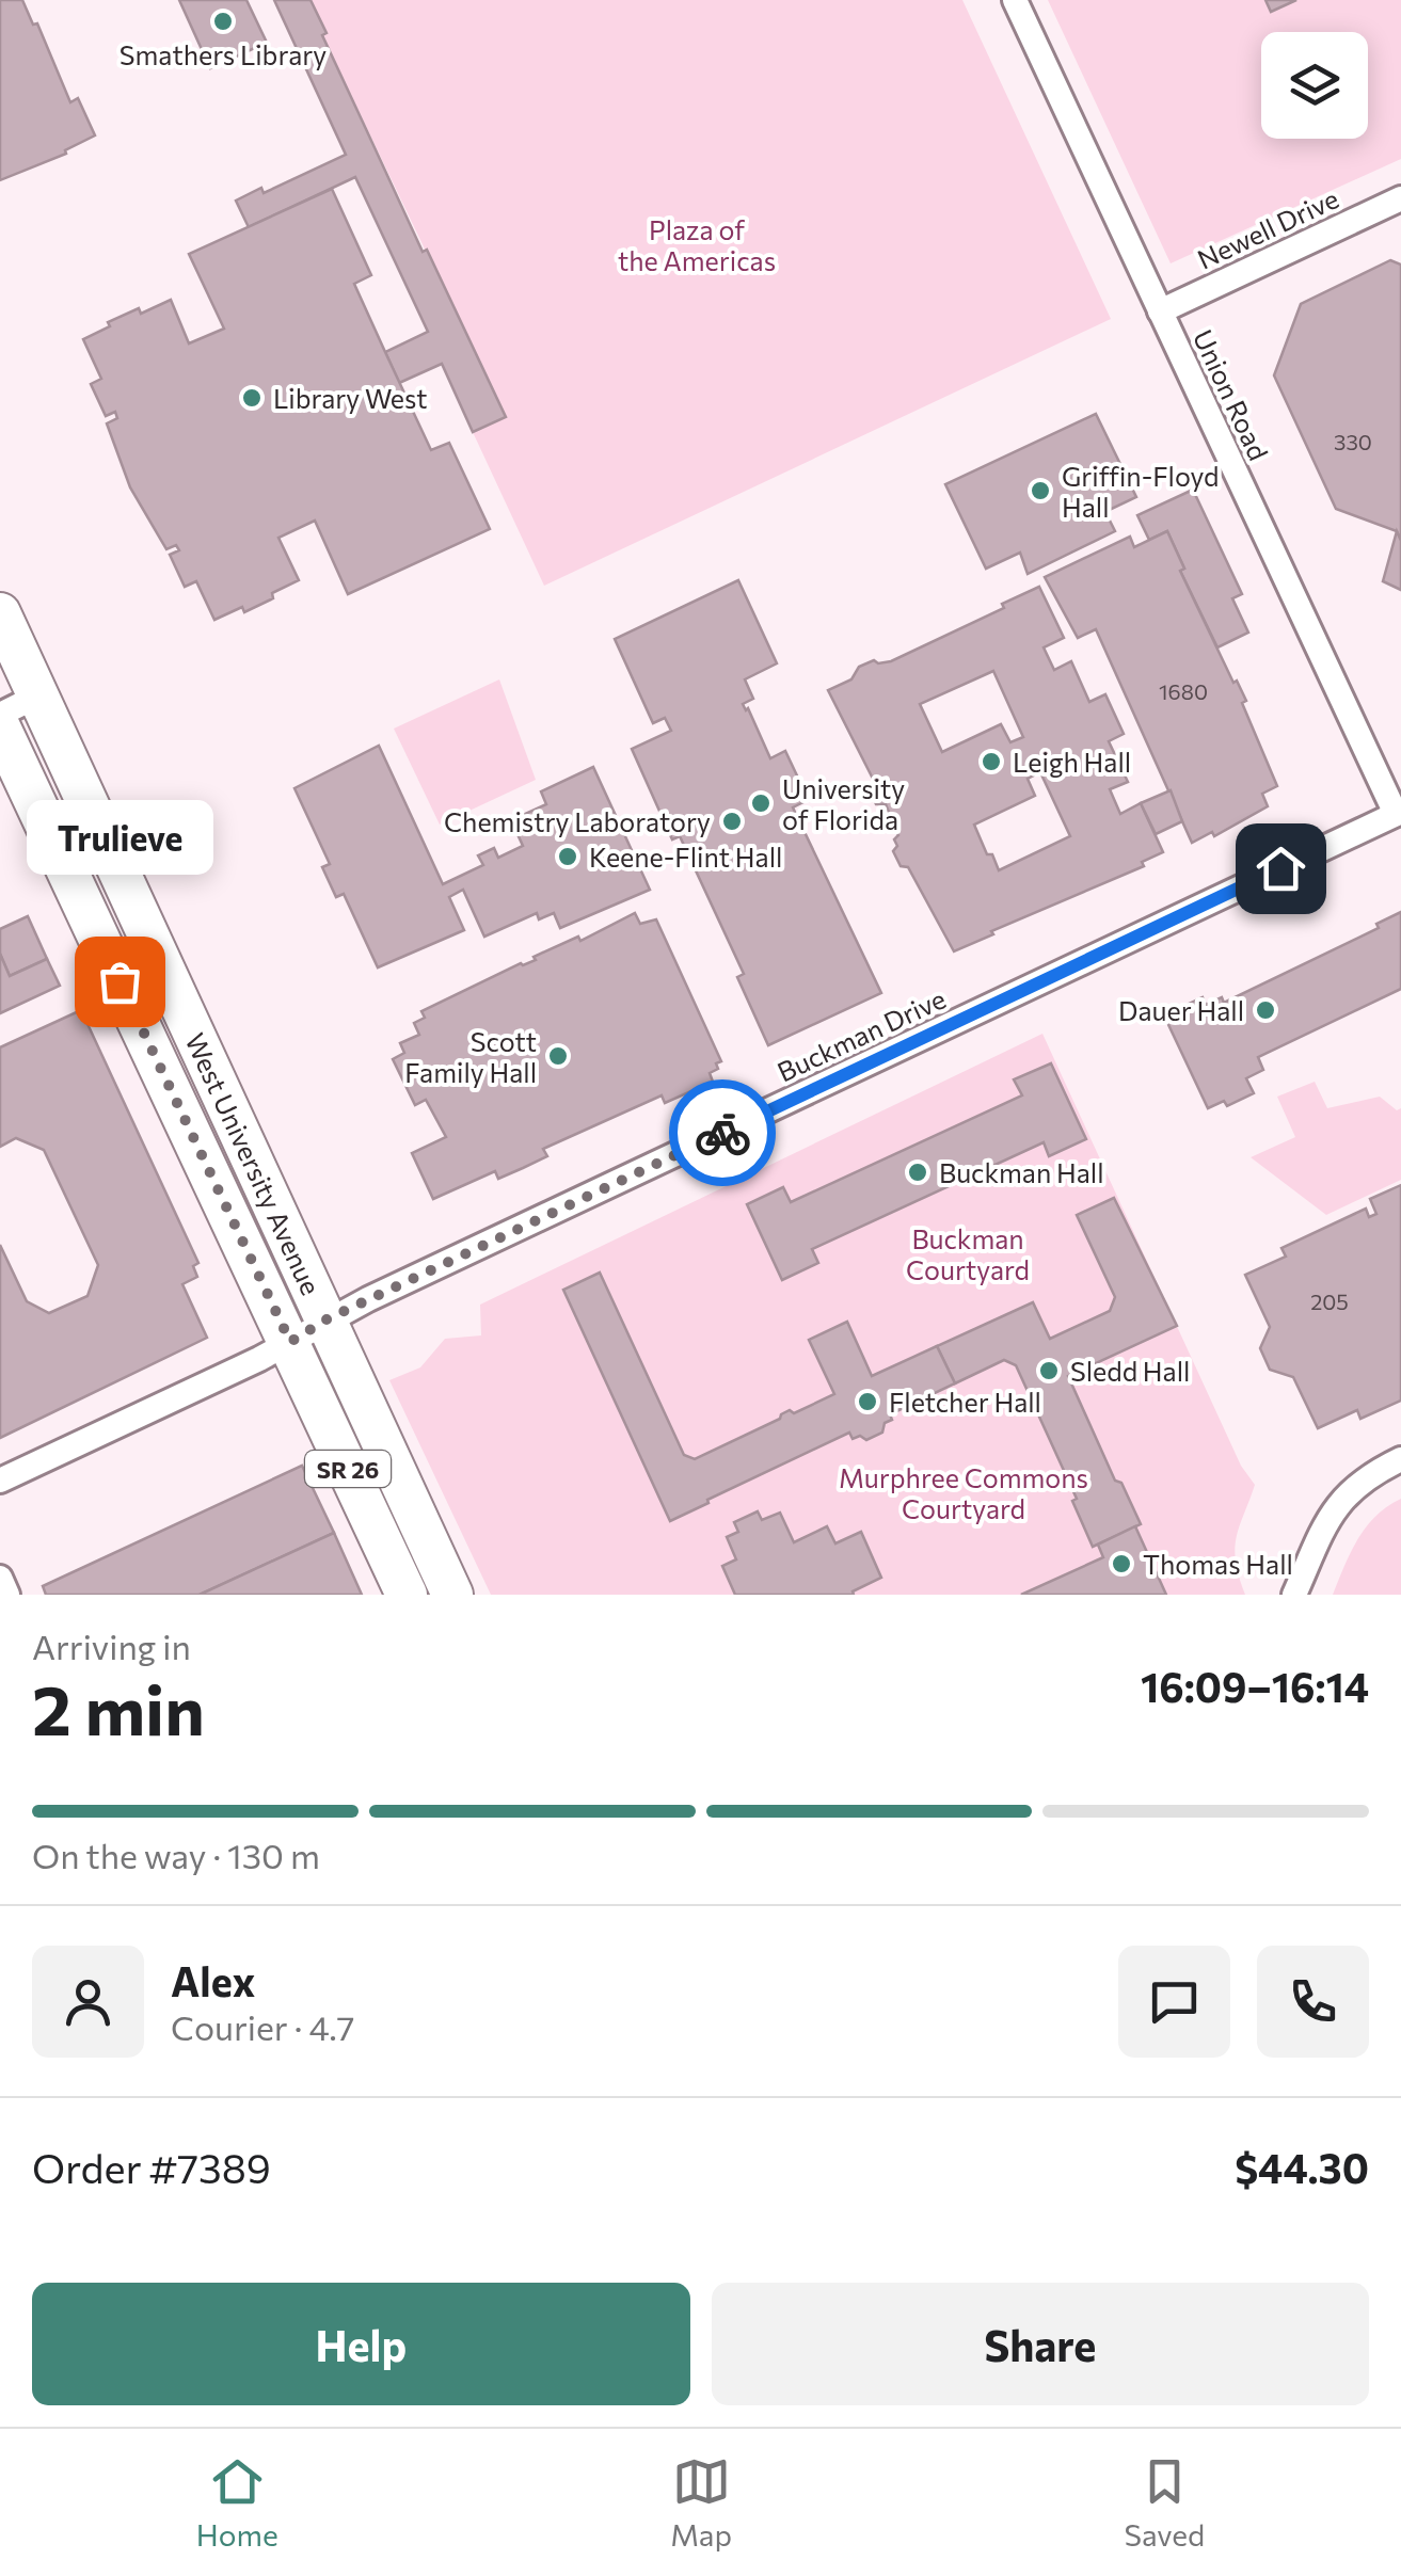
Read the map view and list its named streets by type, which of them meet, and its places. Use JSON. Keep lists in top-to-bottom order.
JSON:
{
  "streets": {
    "main road": ["West University Avenue", "SR 26"],
    "street": ["Newell Drive", "Union Road", "Buckman Drive"]
  },
  "crossings": [
    ["Newell Drive", "Union Road"],
    ["Union Road", "Buckman Drive"],
    ["Buckman Drive", "West University Avenue"]
  ],
  "parks": ["Plaza of the Americas", "Buckman Courtyard", "Murphree Commons Courtyard"],
  "places": [
    "Smathers Library",
    "Library West",
    "Griffin-Floyd Hall",
    "Leigh Hall",
    "University of Florida",
    "Chemistry Laboratory",
    "Keene-Flint Hall",
    "Trulieve",
    "Dauer Hall",
    "Scott Family Hall",
    "Buckman Hall",
    "Sledd Hall",
    "Fletcher Hall",
    "Thomas Hall"
  ],
  "house_numbers": ["330", "1680", "205"],
  "page": {
    "bubble": "Trulieve",
    "heading": ["2 min", "Arriving in", "16:09–16:14"],
    "panel": [
      "Alex",
      "Courier · 4.7",
      "Order #7389",
      "$44.30"
    ],
    "bar": "On the way · 130 m",
    "buttons": ["Help", "Share"],
    "tabs": ["Home", "Map", "Saved"]
  }
}
